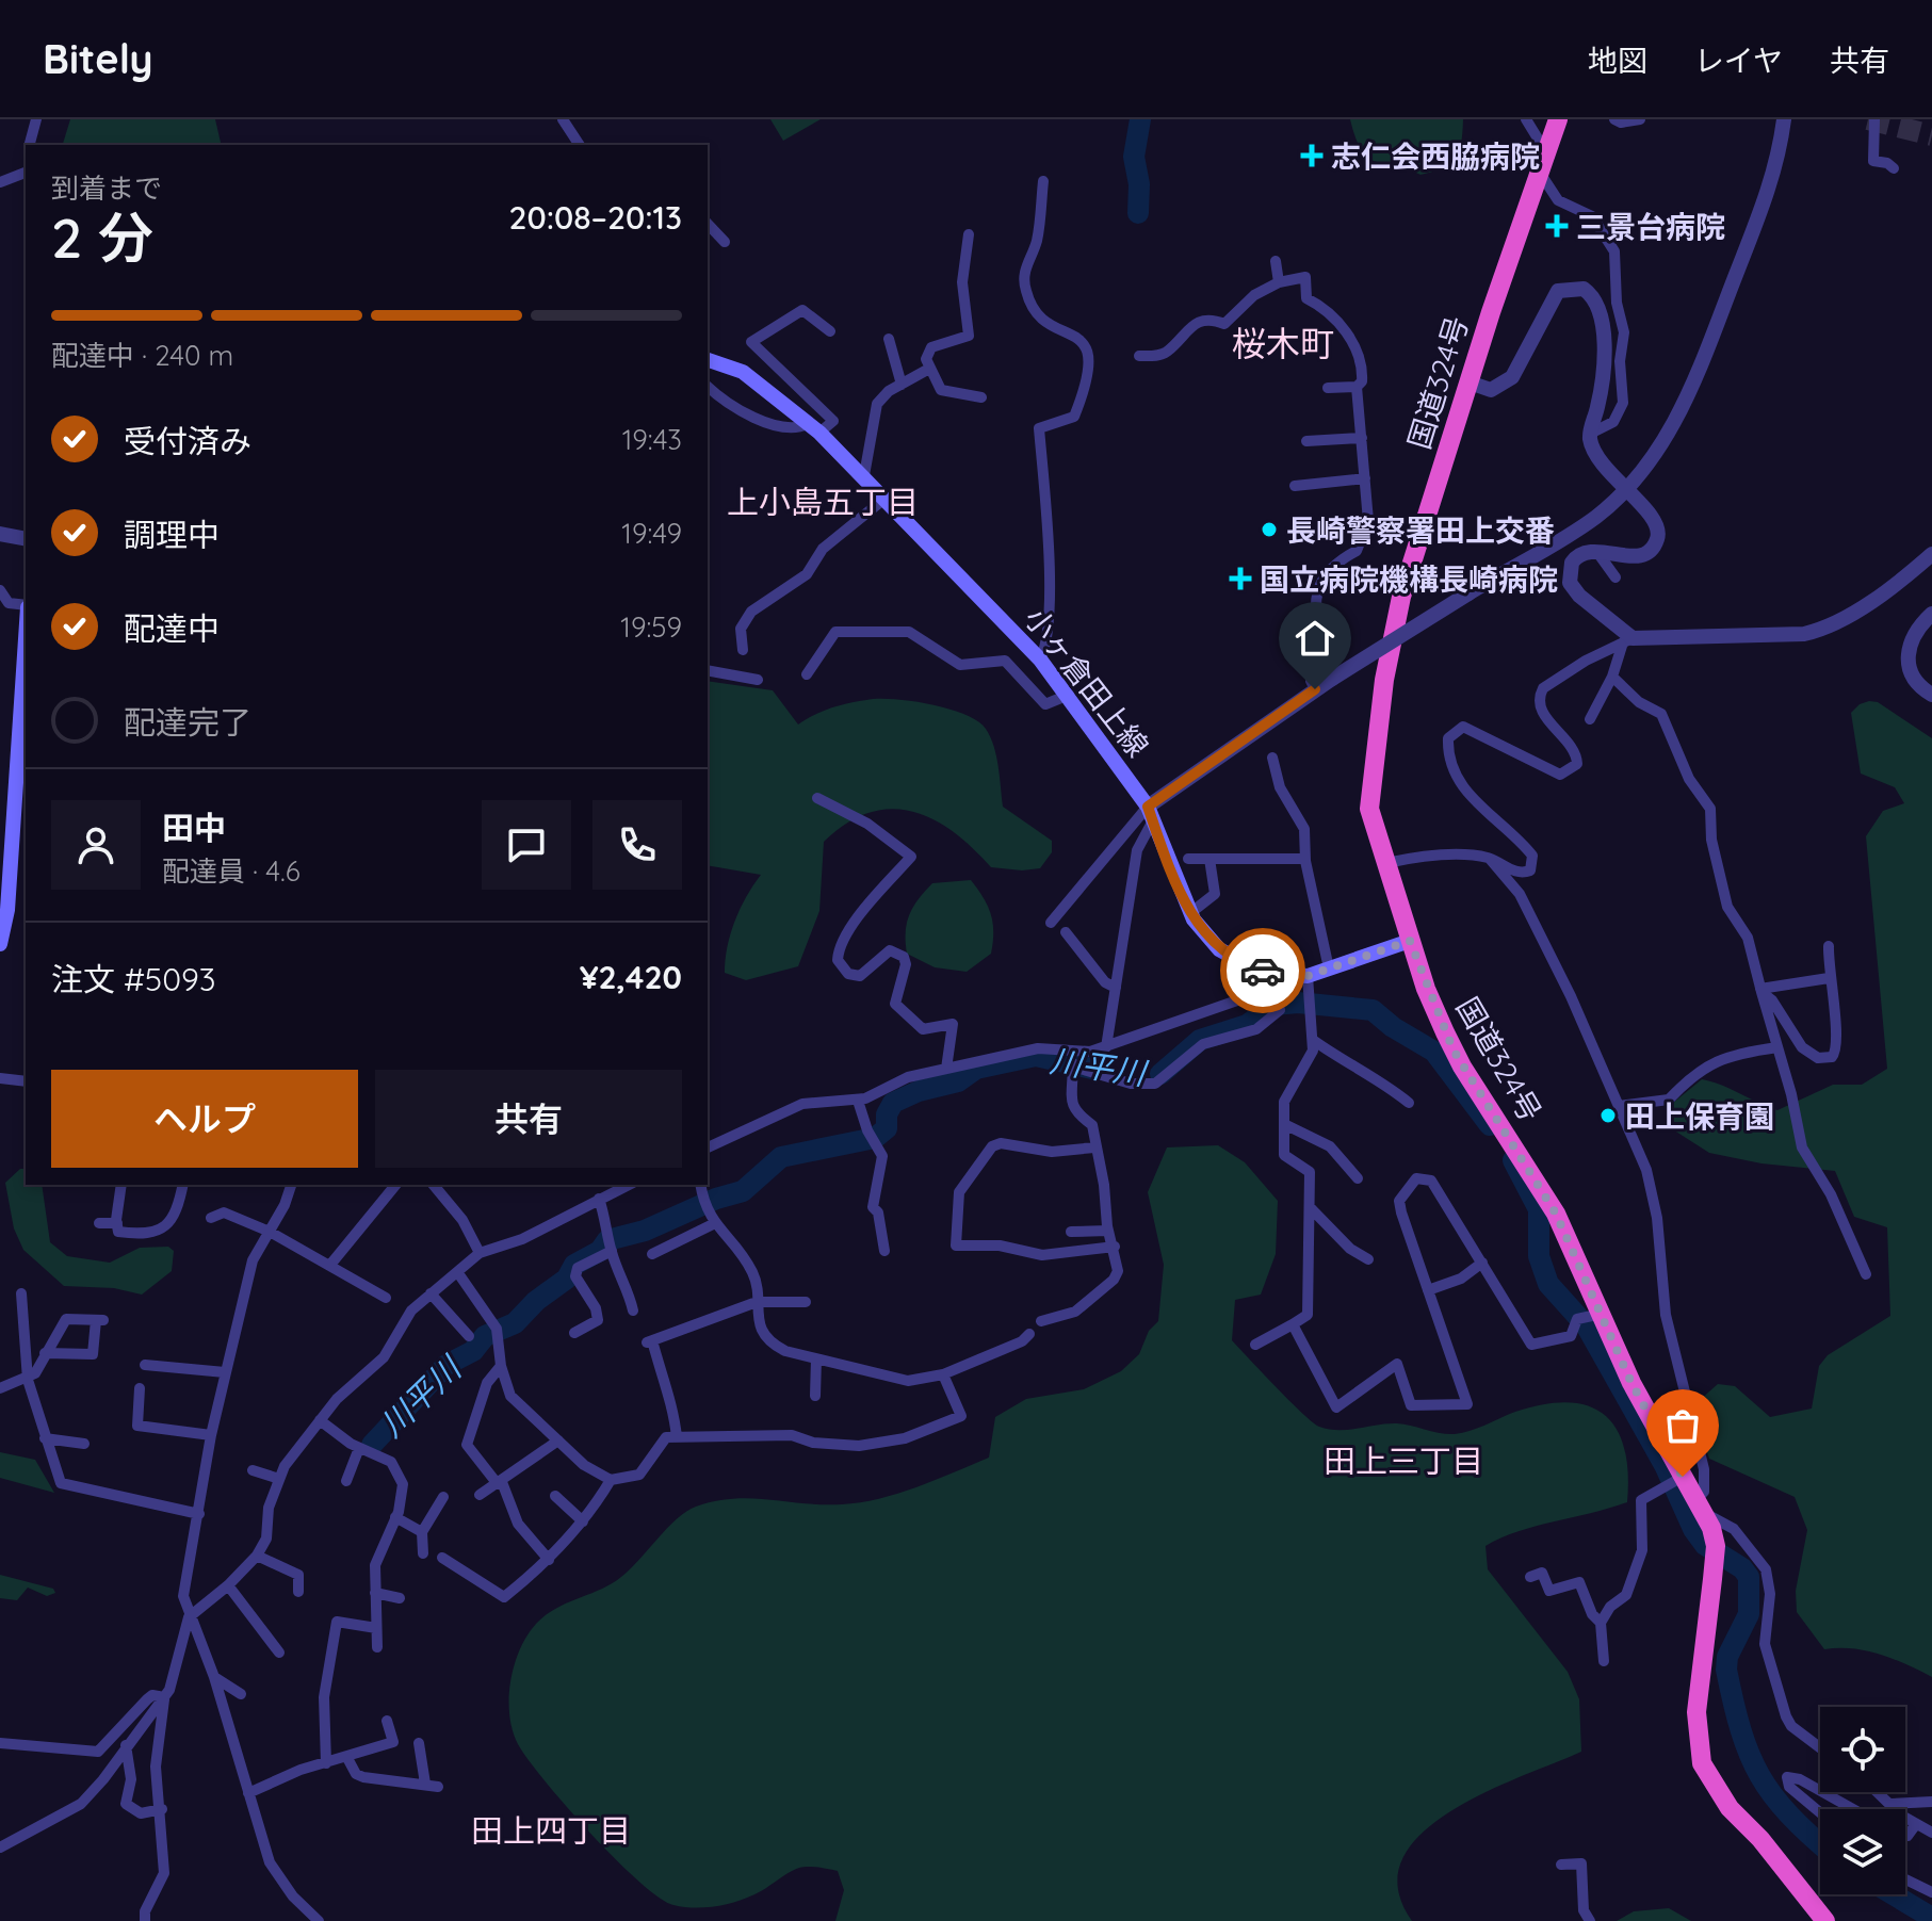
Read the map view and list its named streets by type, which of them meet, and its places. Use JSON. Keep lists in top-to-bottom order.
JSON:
{
  "streets": {
    "highway": ["国道324号"],
    "main road": ["小ヶ倉田上線"]
  },
  "crossings": [
    ["国道324号", "小ヶ倉田上線"]
  ],
  "districts": [
    "桜木町",
    "上小島五丁目",
    "田上三丁目",
    "田上四丁目"
  ],
  "water": ["川平川"],
  "places": {
    "health": ["志仁会西脇病院", "三景台病院", "国立病院機構長崎病院"],
    "other": ["長崎警察署田上交番", "田上保育園"]
  },
  "page": {
    "header": "Bitely",
    "nav": ["地図", "レイヤ", "共有"],
    "heading": ["2 分", "到着まで", "20:08–20:13"],
    "panel": [
      "田中",
      "配達員 · 4.6",
      "注文 #5093",
      "¥2,420"
    ],
    "bar": "配達中 · 240 m",
    "list": [
      ["受付済み", "19:43"],
      ["調理中", "19:49"],
      ["配達中", "19:59"],
      "配達完了"
    ],
    "buttons": ["ヘルプ", "共有"]
  }
}
